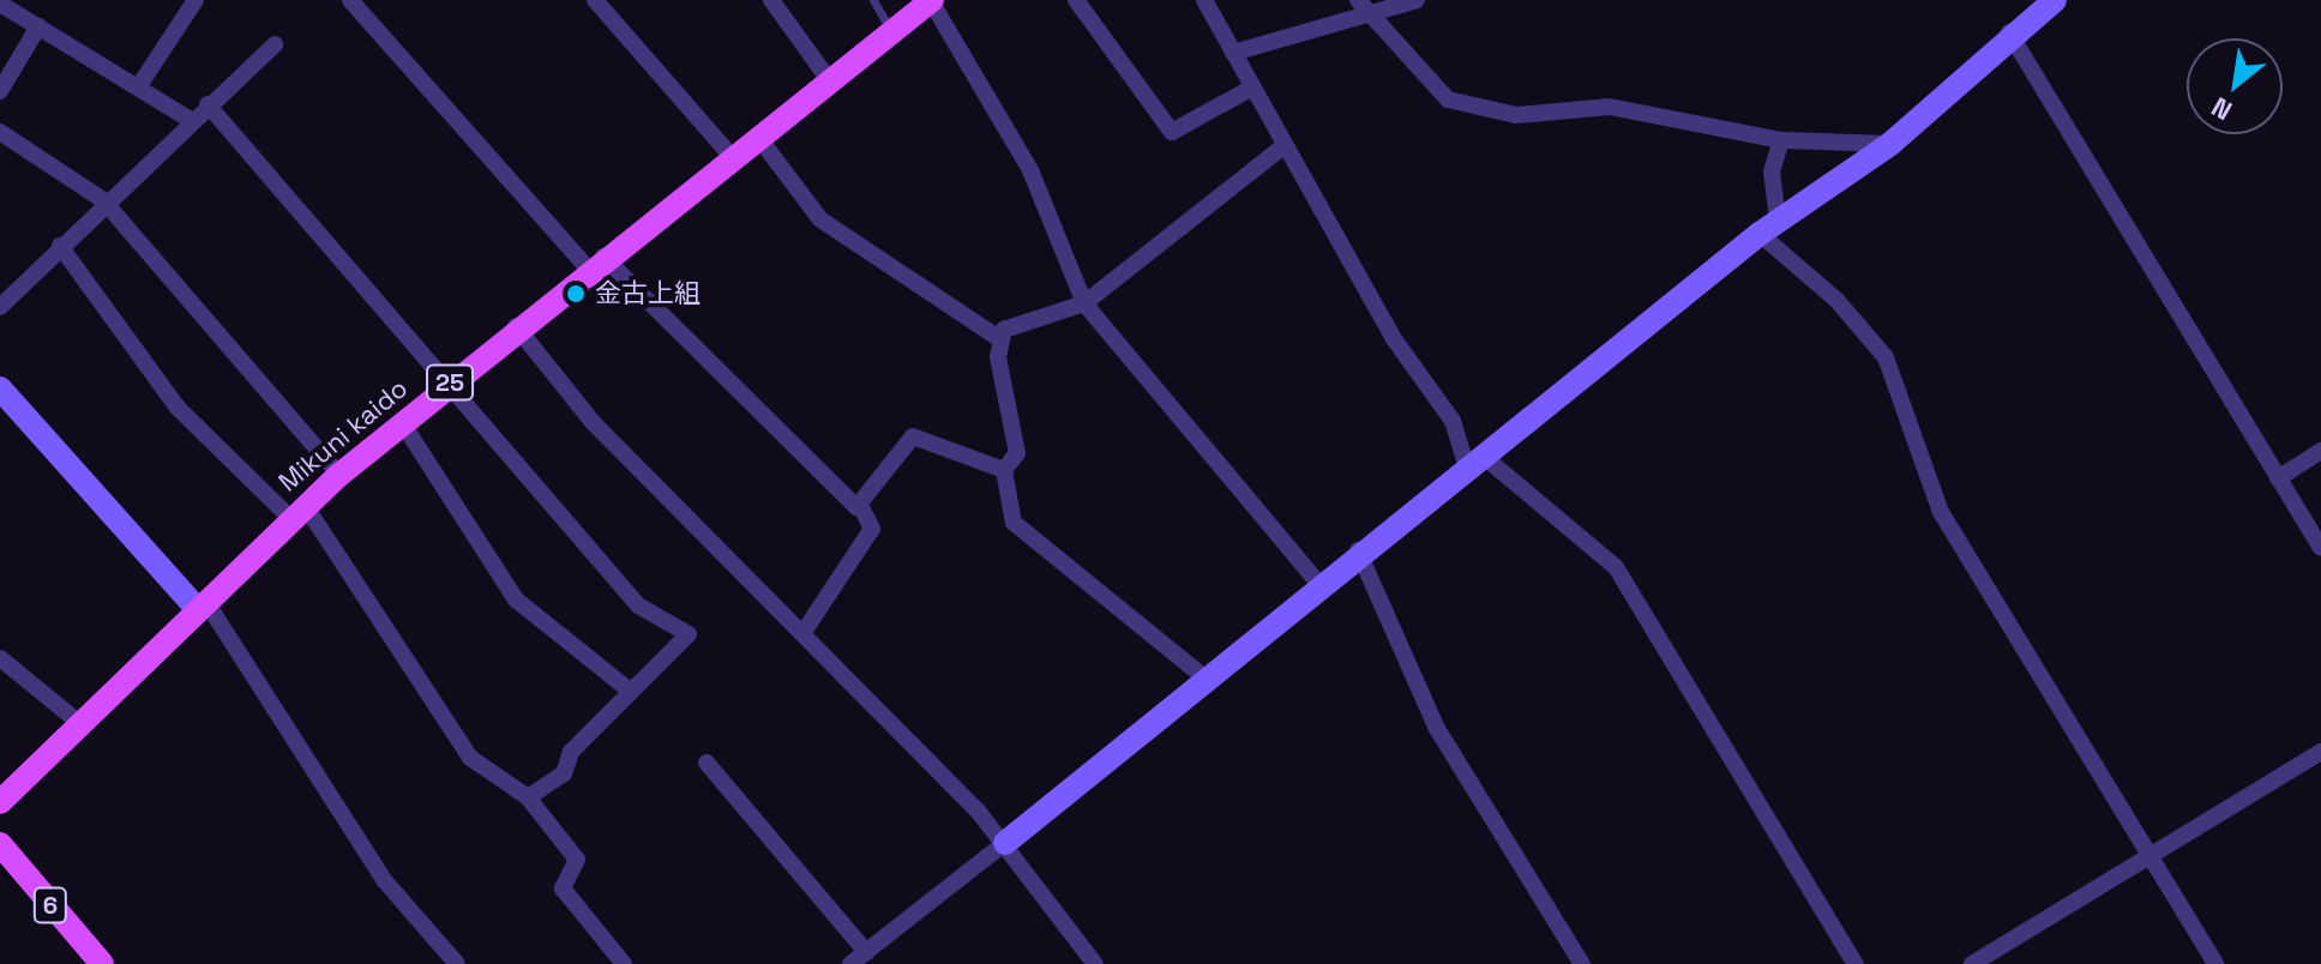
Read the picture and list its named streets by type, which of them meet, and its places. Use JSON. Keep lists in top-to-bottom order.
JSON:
{
  "streets": {
    "main road": ["25", "Mikuni kaido", "6"]
  },
  "places": ["金古上組"],
  "north": "bottom left"
}
